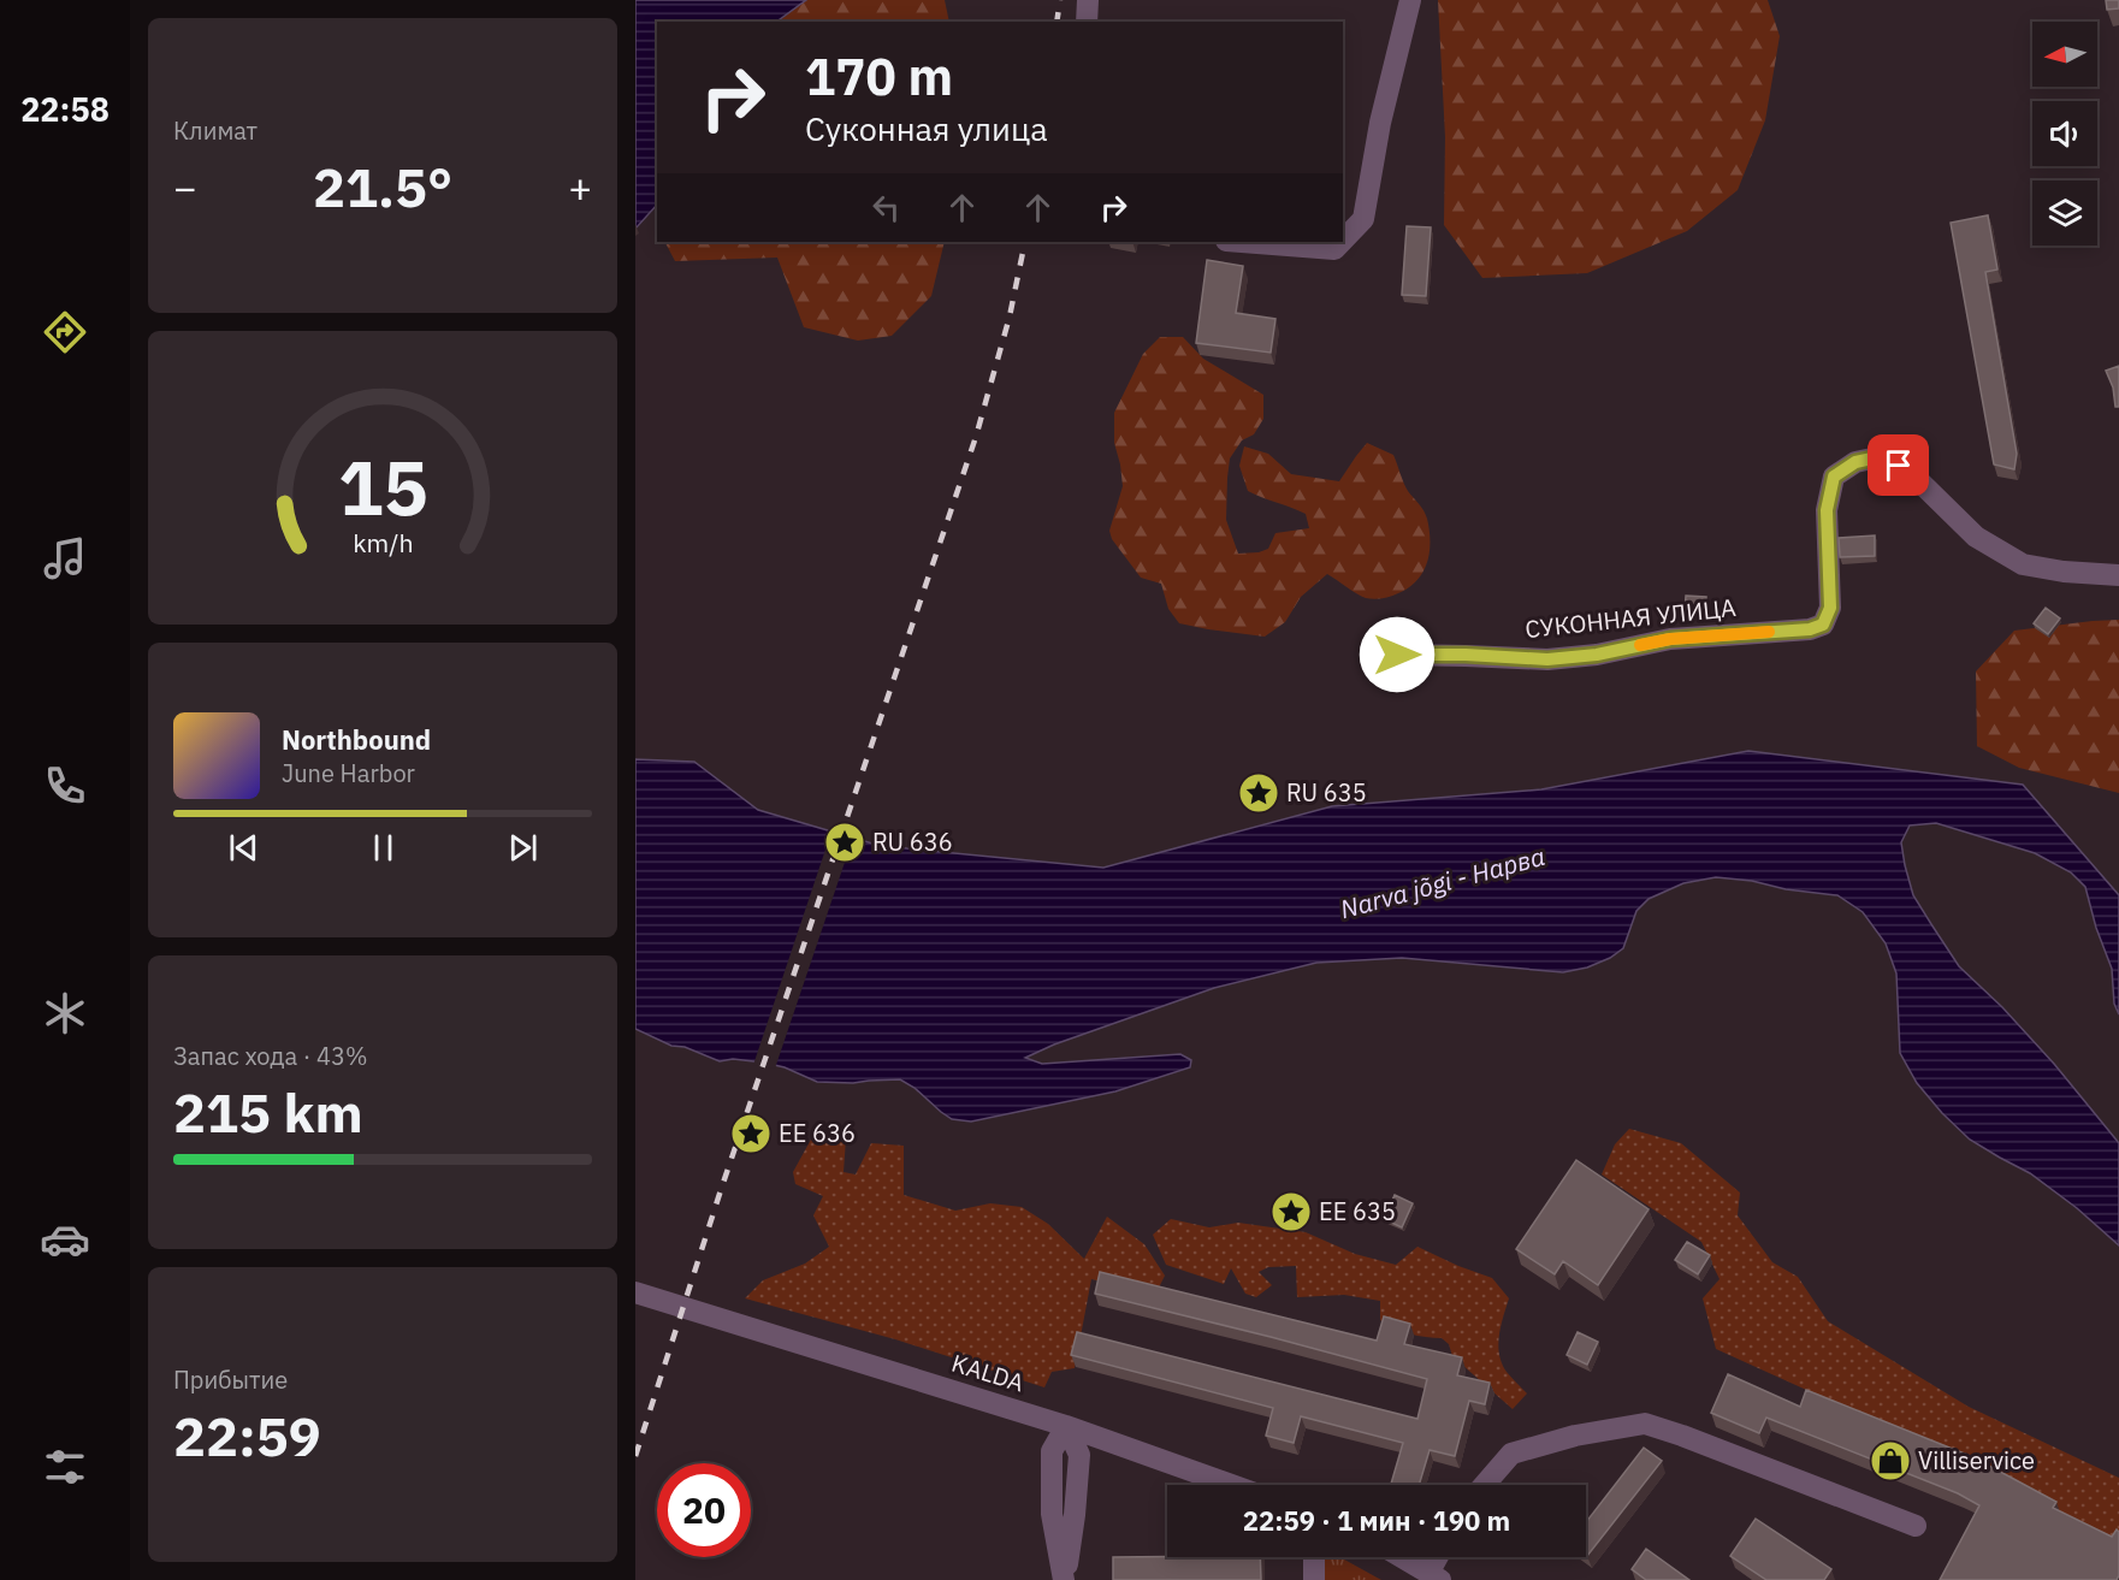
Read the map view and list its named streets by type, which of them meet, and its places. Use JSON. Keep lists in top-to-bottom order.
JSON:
{
  "streets": {
    "street": ["СУКОННАЯ УЛИЦА", "KALDA"]
  },
  "water": ["Narva jõgi - Нарва"],
  "places": {
    "place": [
      "RU 635",
      "RU 636",
      "EE 636",
      "EE 635"
    ],
    "shop": ["Villiservice"]
  },
  "north": "left",
  "page": {
    "tabs": "22:58",
    "tile": [
      "Климат",
      ["Запас хода · 43%", "215 km"],
      ["Прибытие", "22:59"]
    ],
    "turn": ["170 m", "Суконная улица"],
    "heat": ["−", "21.5°", "+"],
    "song": ["Northbound", "June Harbor"],
    "limit": "20",
    "trip": "22:59 · 1 мин · 190 m",
    "gauge": ["15", "km/h"]
  }
}
